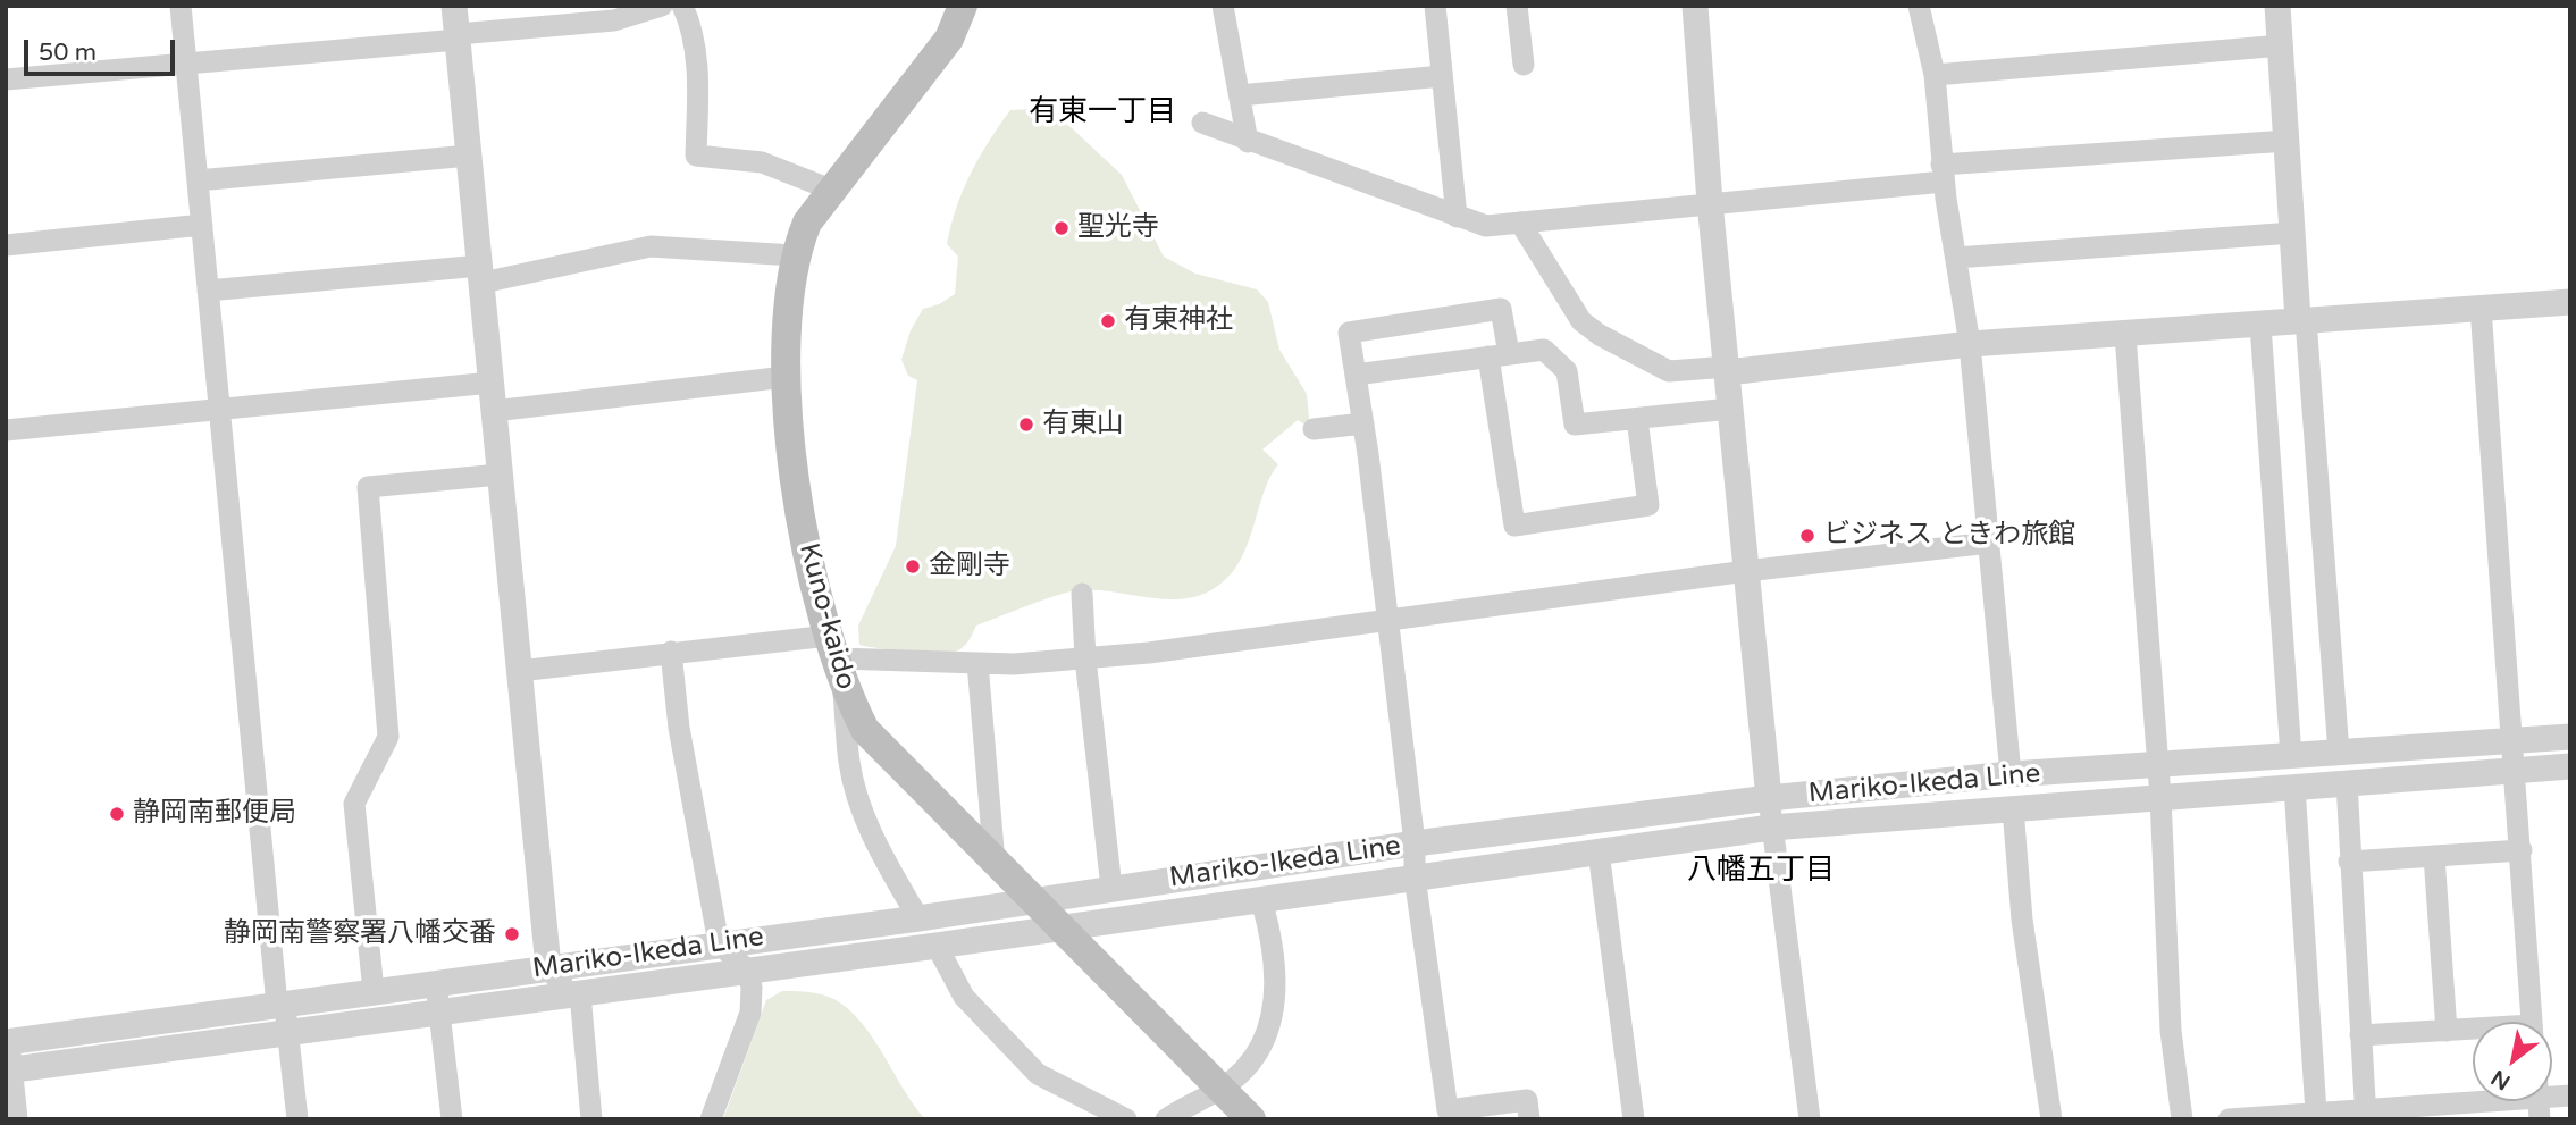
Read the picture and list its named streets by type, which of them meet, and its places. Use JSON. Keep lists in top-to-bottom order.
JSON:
{
  "streets": {
    "main road": ["Kuno-kaido"],
    "street": ["Mariko-Ikeda Line"]
  },
  "crossings": [
    ["Kuno-kaido", "Mariko-Ikeda Line"]
  ],
  "districts": ["有東一丁目", "八幡五丁目"],
  "places": [
    "聖光寺",
    "有東神社",
    "有東山",
    "ビジネス ときわ旅館",
    "金剛寺",
    "静岡南郵便局",
    "静岡南警察署八幡交番"
  ],
  "scale_bar": "50 m",
  "north": "bottom left"
}
